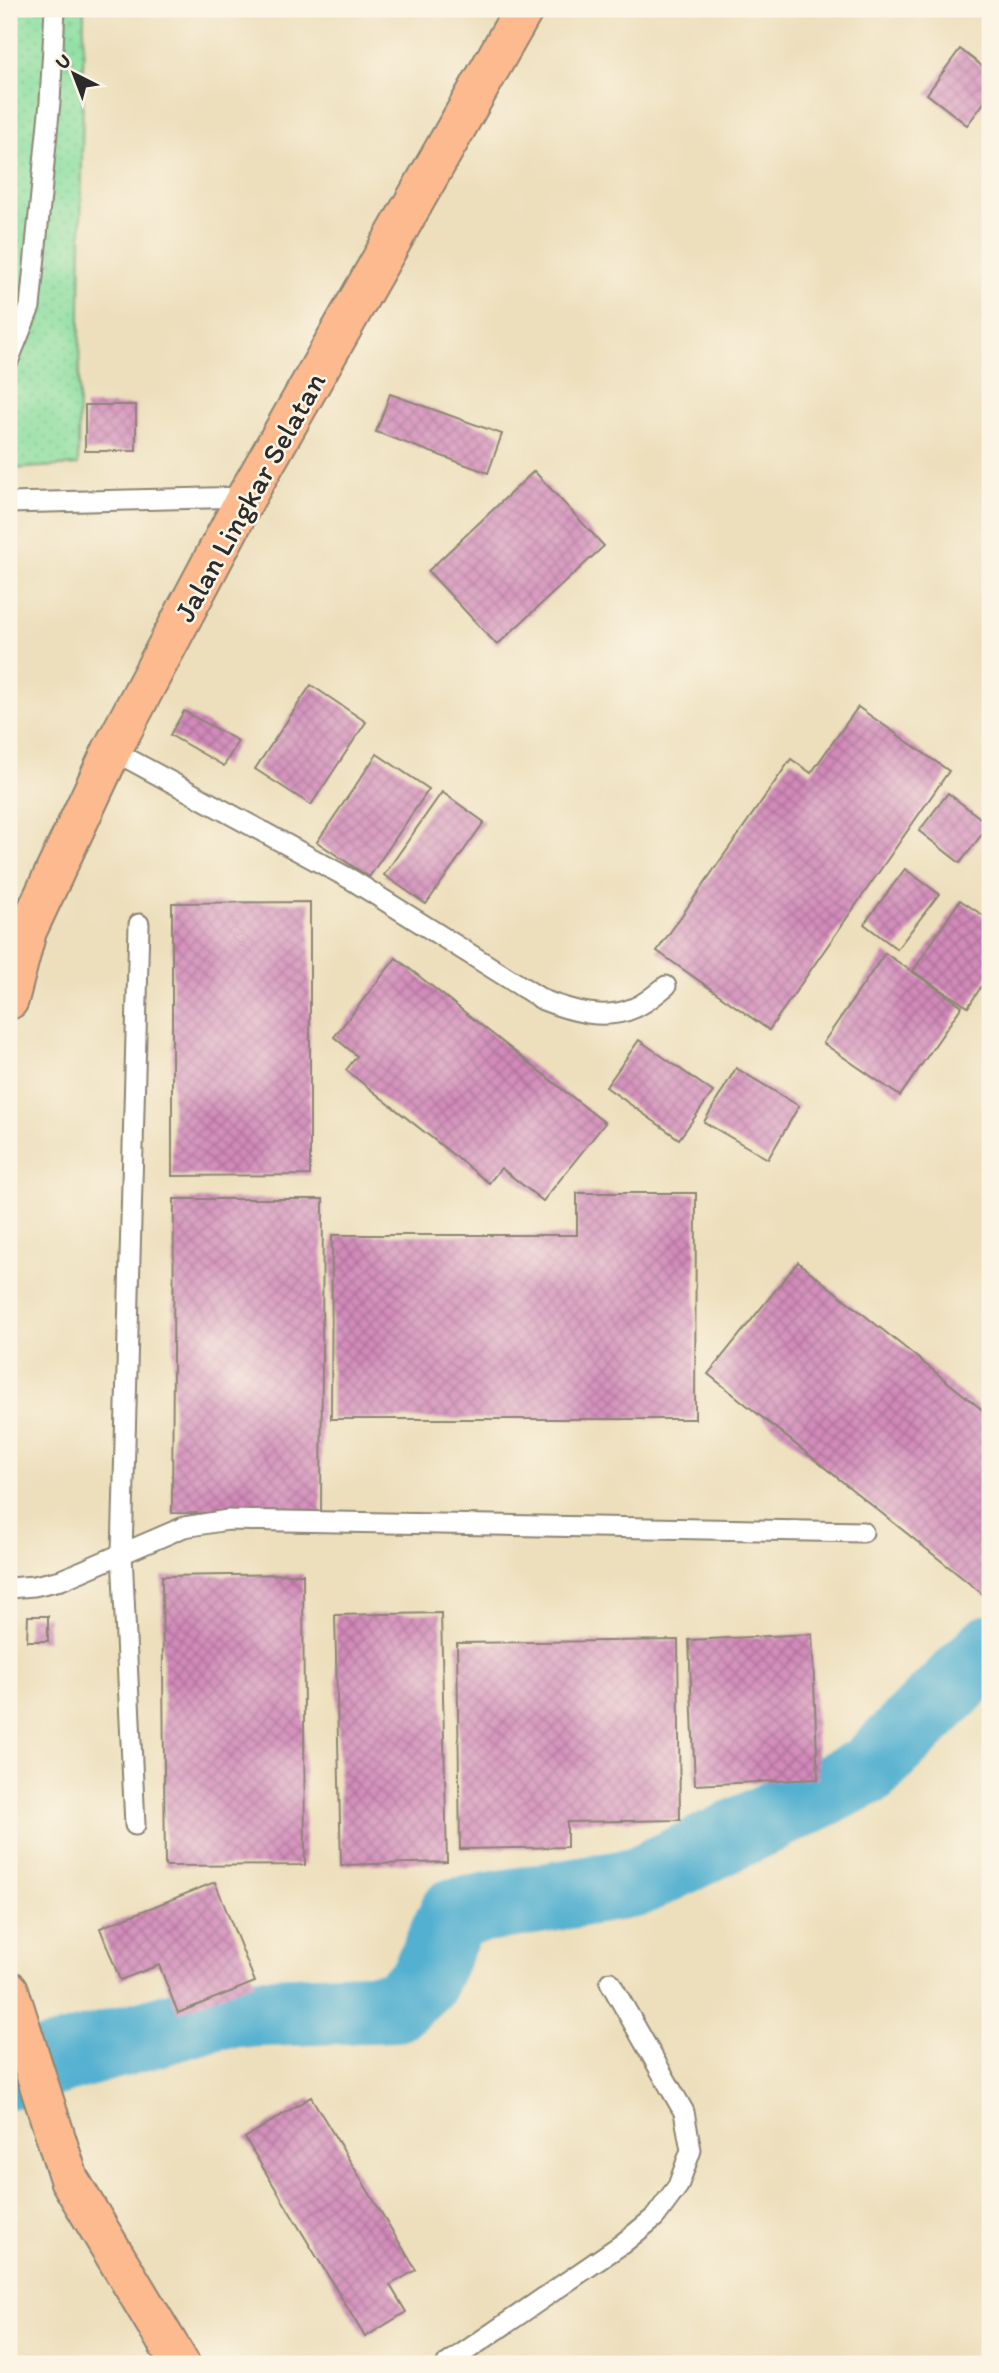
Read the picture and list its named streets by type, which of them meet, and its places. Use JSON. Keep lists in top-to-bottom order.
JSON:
{
  "streets": {
    "highway": ["Jalan Lingkar Selatan"]
  },
  "north": "top left"
}
